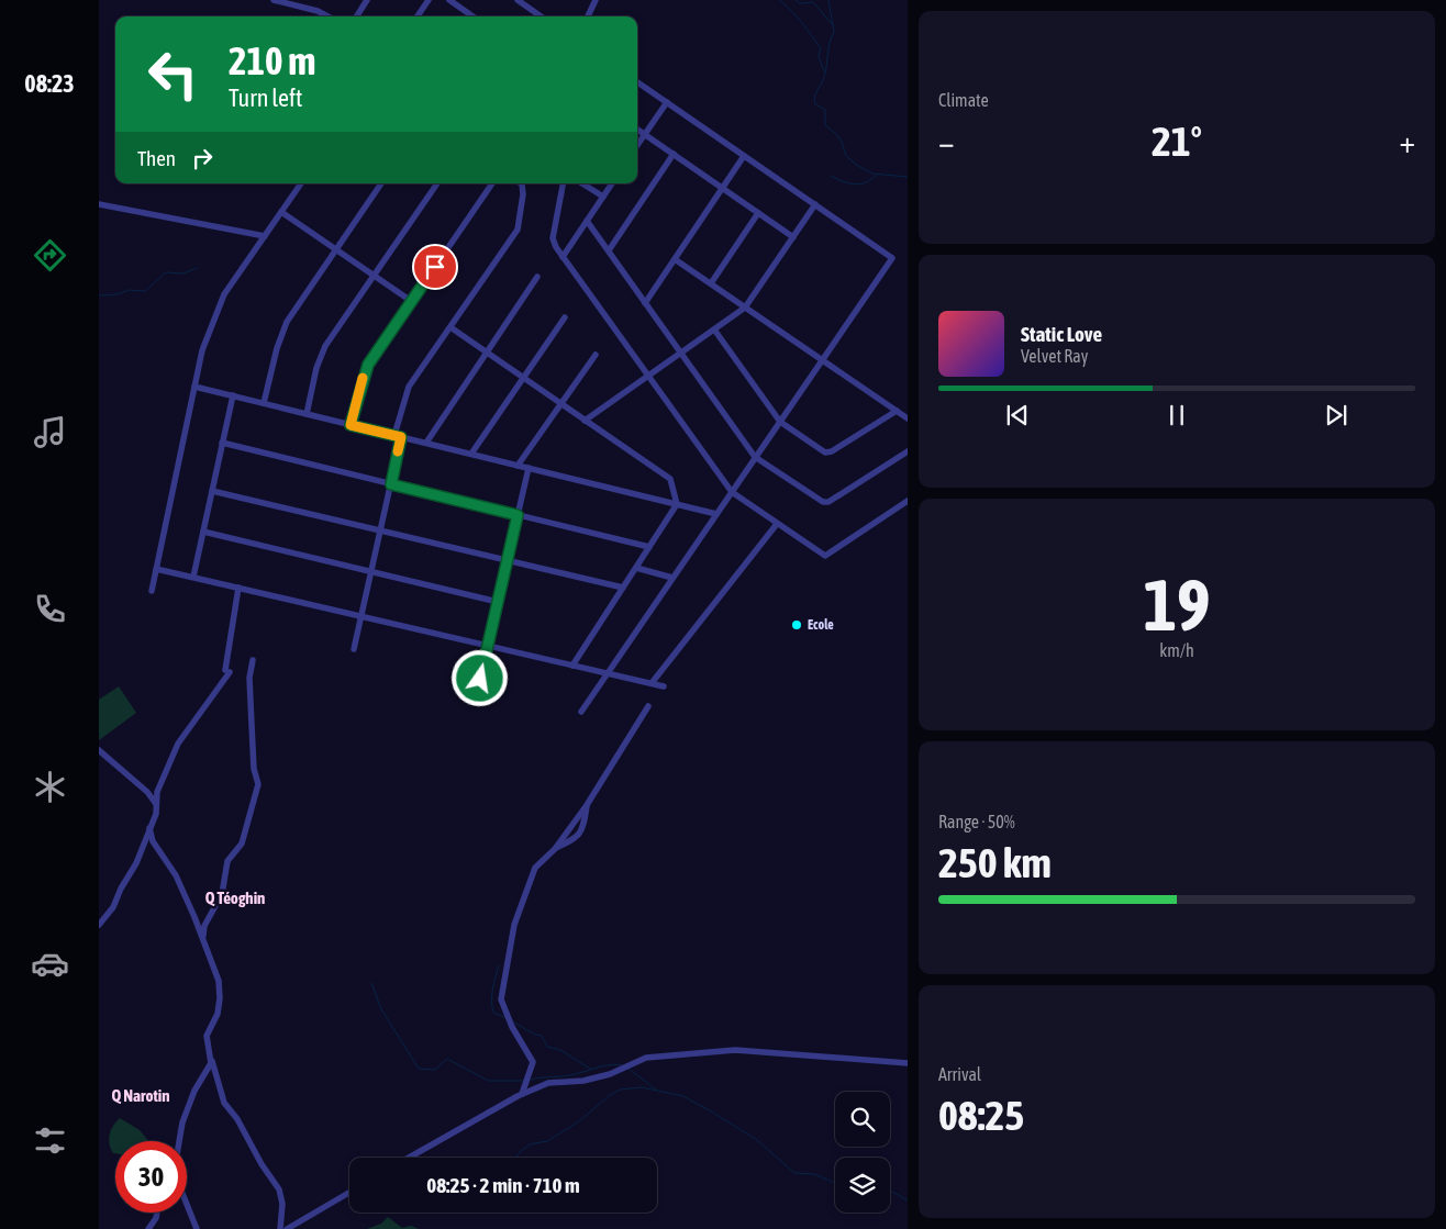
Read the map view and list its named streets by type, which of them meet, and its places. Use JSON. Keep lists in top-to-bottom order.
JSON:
{
  "districts": ["Q Téoghin", "Q Narotin"],
  "places": ["Ecole"],
  "page": {
    "tabs": "08:23",
    "tile": [
      "Climate",
      ["19", "km/h"],
      ["Range · 50%", "250 km"],
      ["Arrival", "08:25"]
    ],
    "turn": ["210 m", "Turn left"],
    "heat": ["−", "21°", "+"],
    "then": "Then",
    "song": ["Static Love", "Velvet Ray"],
    "limit": "30",
    "trip": "08:25 · 2 min · 710 m"
  }
}
